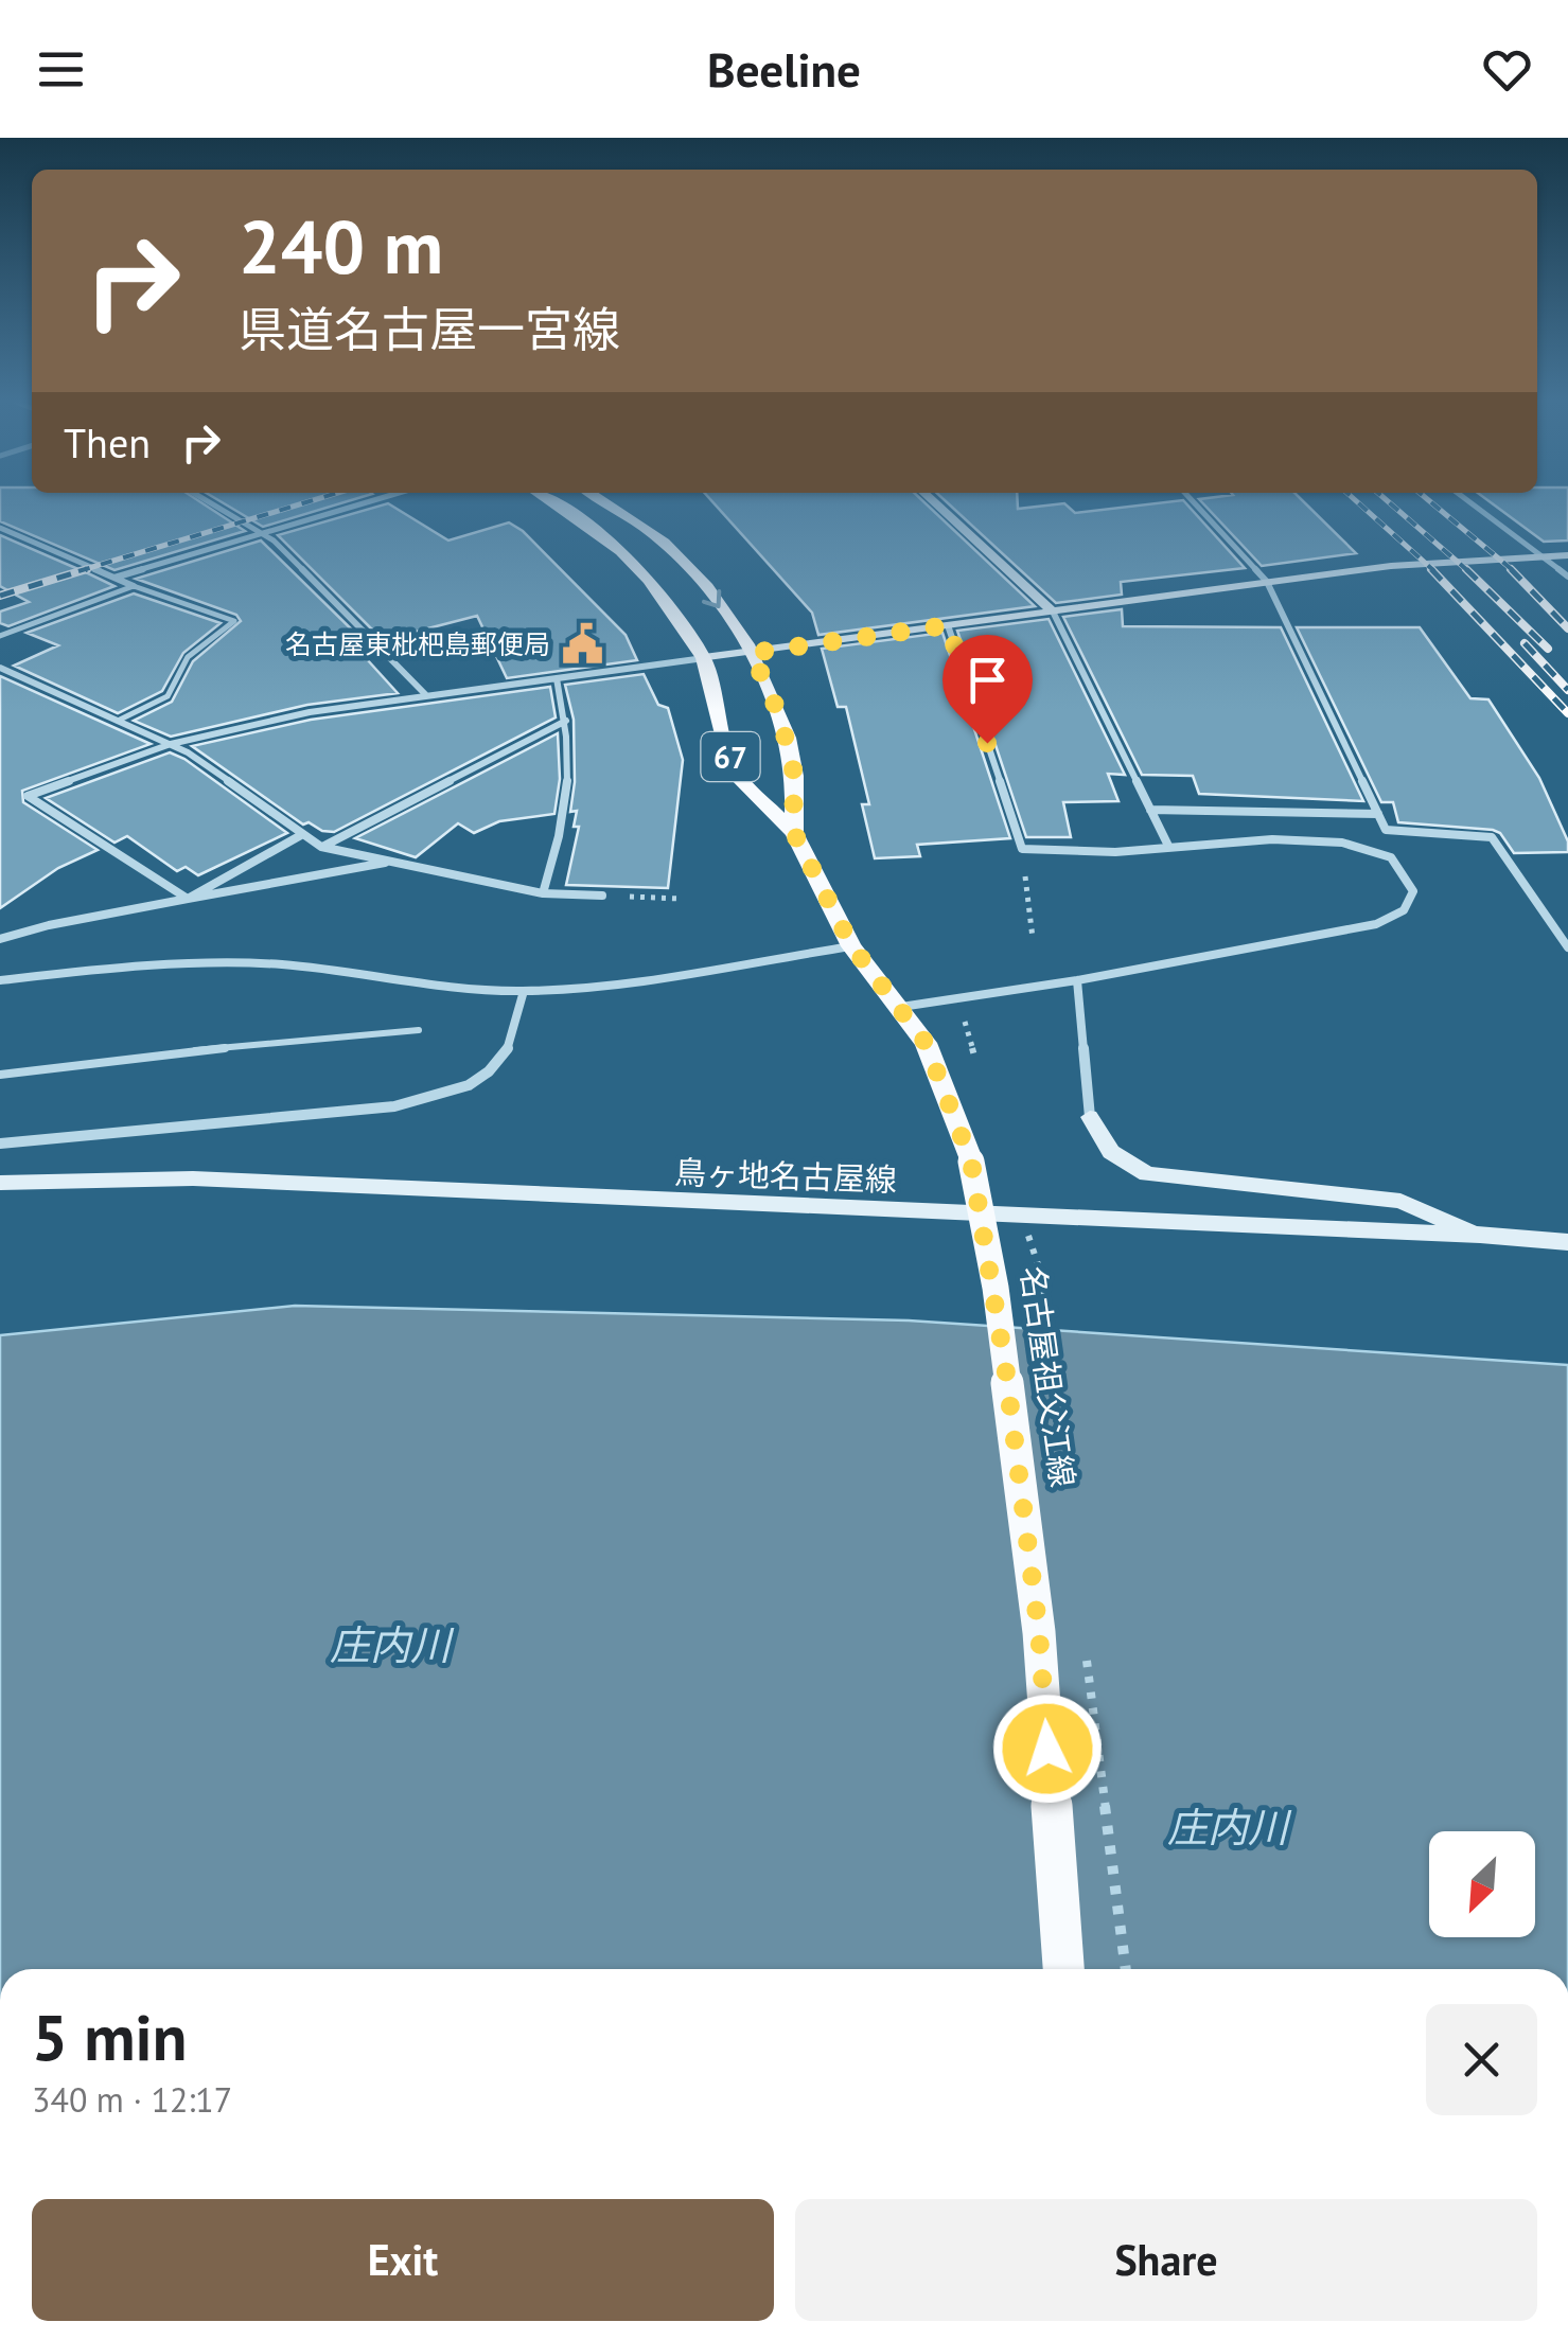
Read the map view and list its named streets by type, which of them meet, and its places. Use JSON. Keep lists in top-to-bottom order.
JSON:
{
  "streets": {
    "main road": ["67", "鳥ヶ地名古屋線", "名古屋祖父江線"]
  },
  "water": ["庄内川"],
  "places": {
    "public building": ["名古屋東枇杷島郵便局"]
  },
  "north": "bottom left",
  "page": {
    "header": "Beeline",
    "turn": ["240 m", "県道名古屋一宮線"],
    "then": "Then",
    "heading": ["5 min", "340 m · 12:17"],
    "buttons": ["Exit", "Share"]
  }
}
